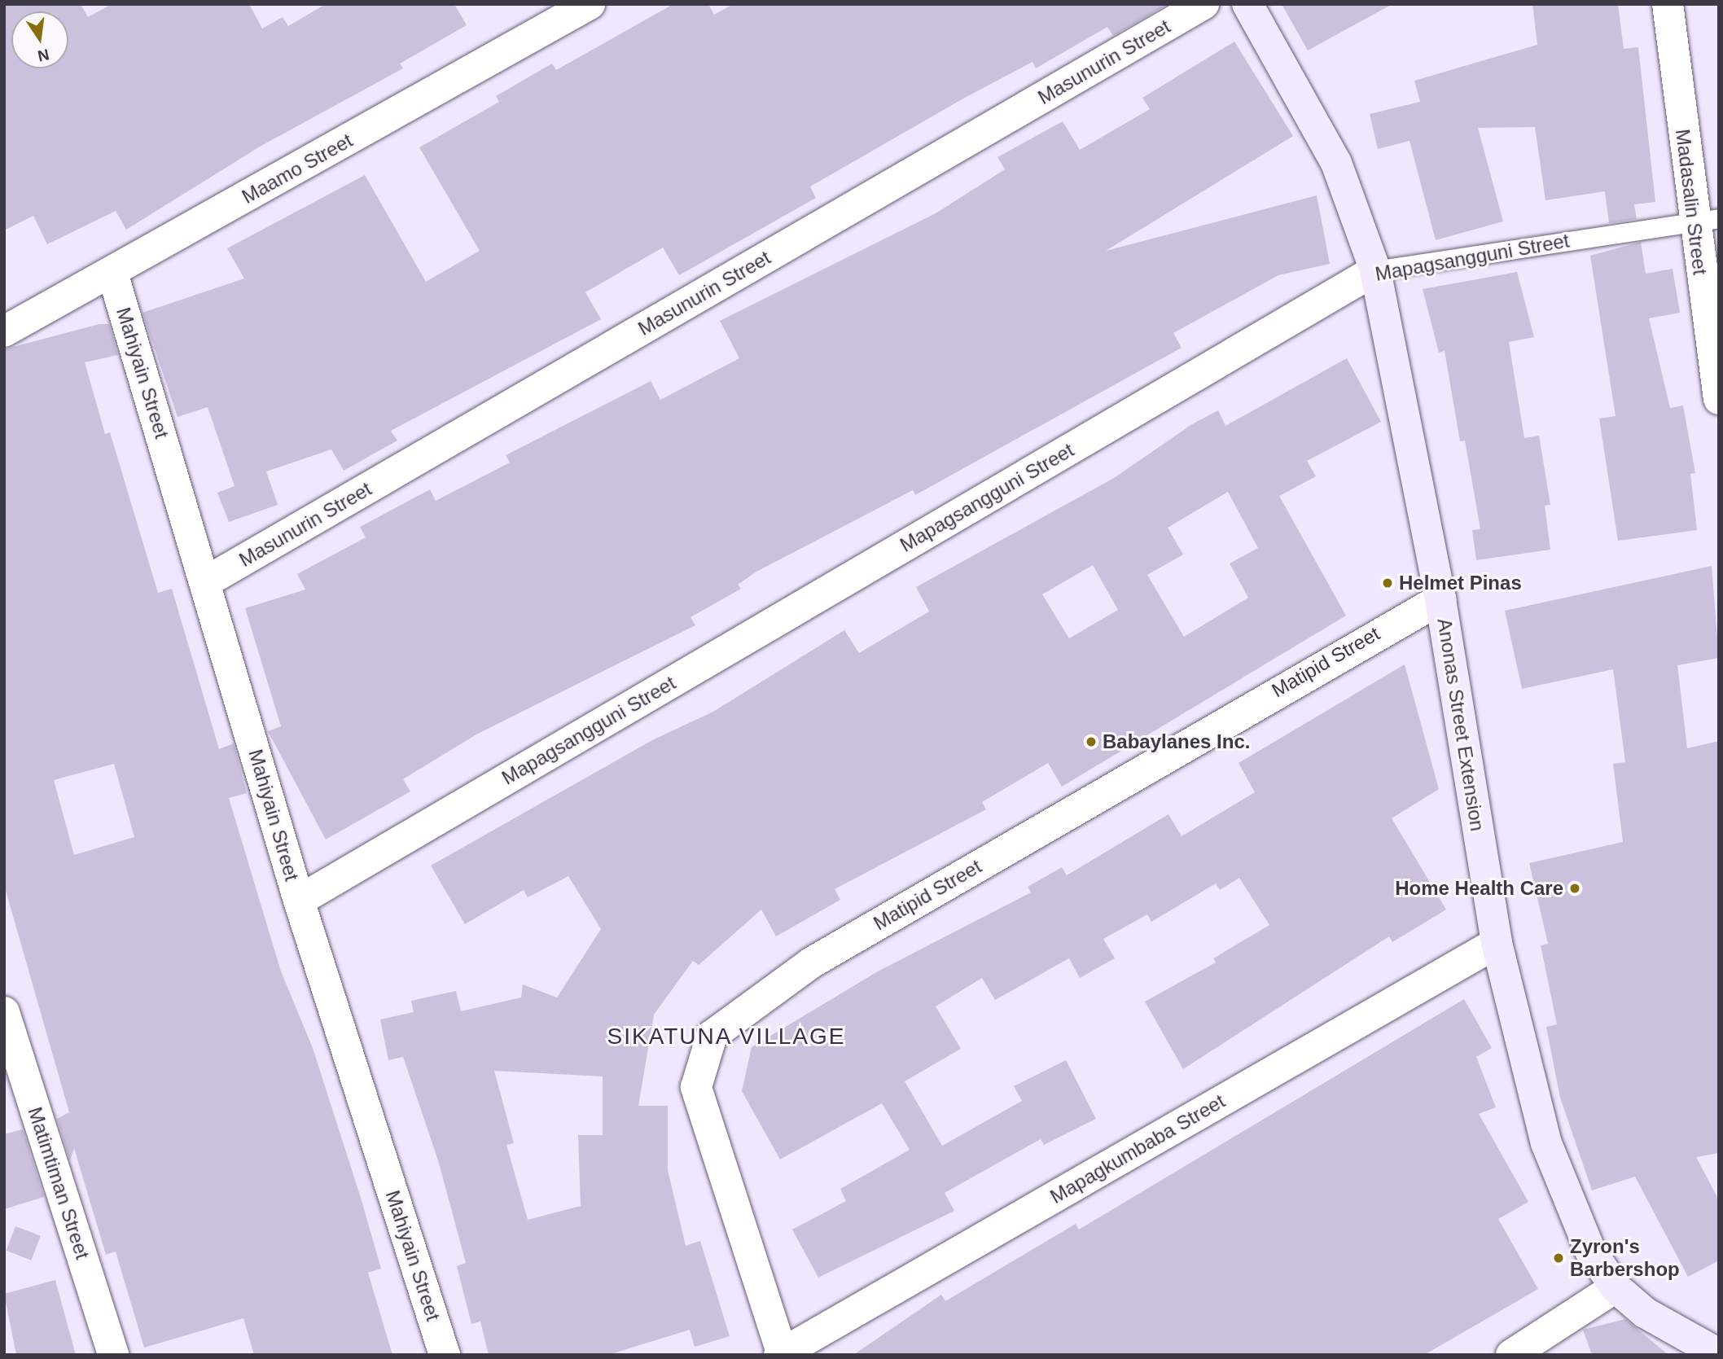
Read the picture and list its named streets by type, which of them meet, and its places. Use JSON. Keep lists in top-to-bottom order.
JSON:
{
  "streets": {
    "street": [
      "Masunurin Street",
      "Maamo Street",
      "Madasalin Street",
      "Mapagsangguni Street",
      "Mahiyain Street",
      "Matipid Street",
      "Anonas Street Extension",
      "Mapagkumbaba Street",
      "Matimtiman Street"
    ]
  },
  "crossings": [
    ["Masunurin Street", "Mahiyain Street"],
    ["Maamo Street", "Mahiyain Street"],
    ["Madasalin Street", "Mapagsangguni Street"],
    ["Mapagsangguni Street", "Mahiyain Street"],
    ["Mapagsangguni Street", "Anonas Street Extension"],
    ["Matipid Street", "Anonas Street Extension"],
    ["Matipid Street", "Mapagkumbaba Street"],
    ["Anonas Street Extension", "Mapagkumbaba Street"]
  ],
  "districts": ["SIKATUNA VILLAGE"],
  "places": [
    "Helmet Pinas",
    "Babaylanes Inc.",
    "Home Health Care",
    "Zyron's Barbershop"
  ],
  "north": "bottom"
}
